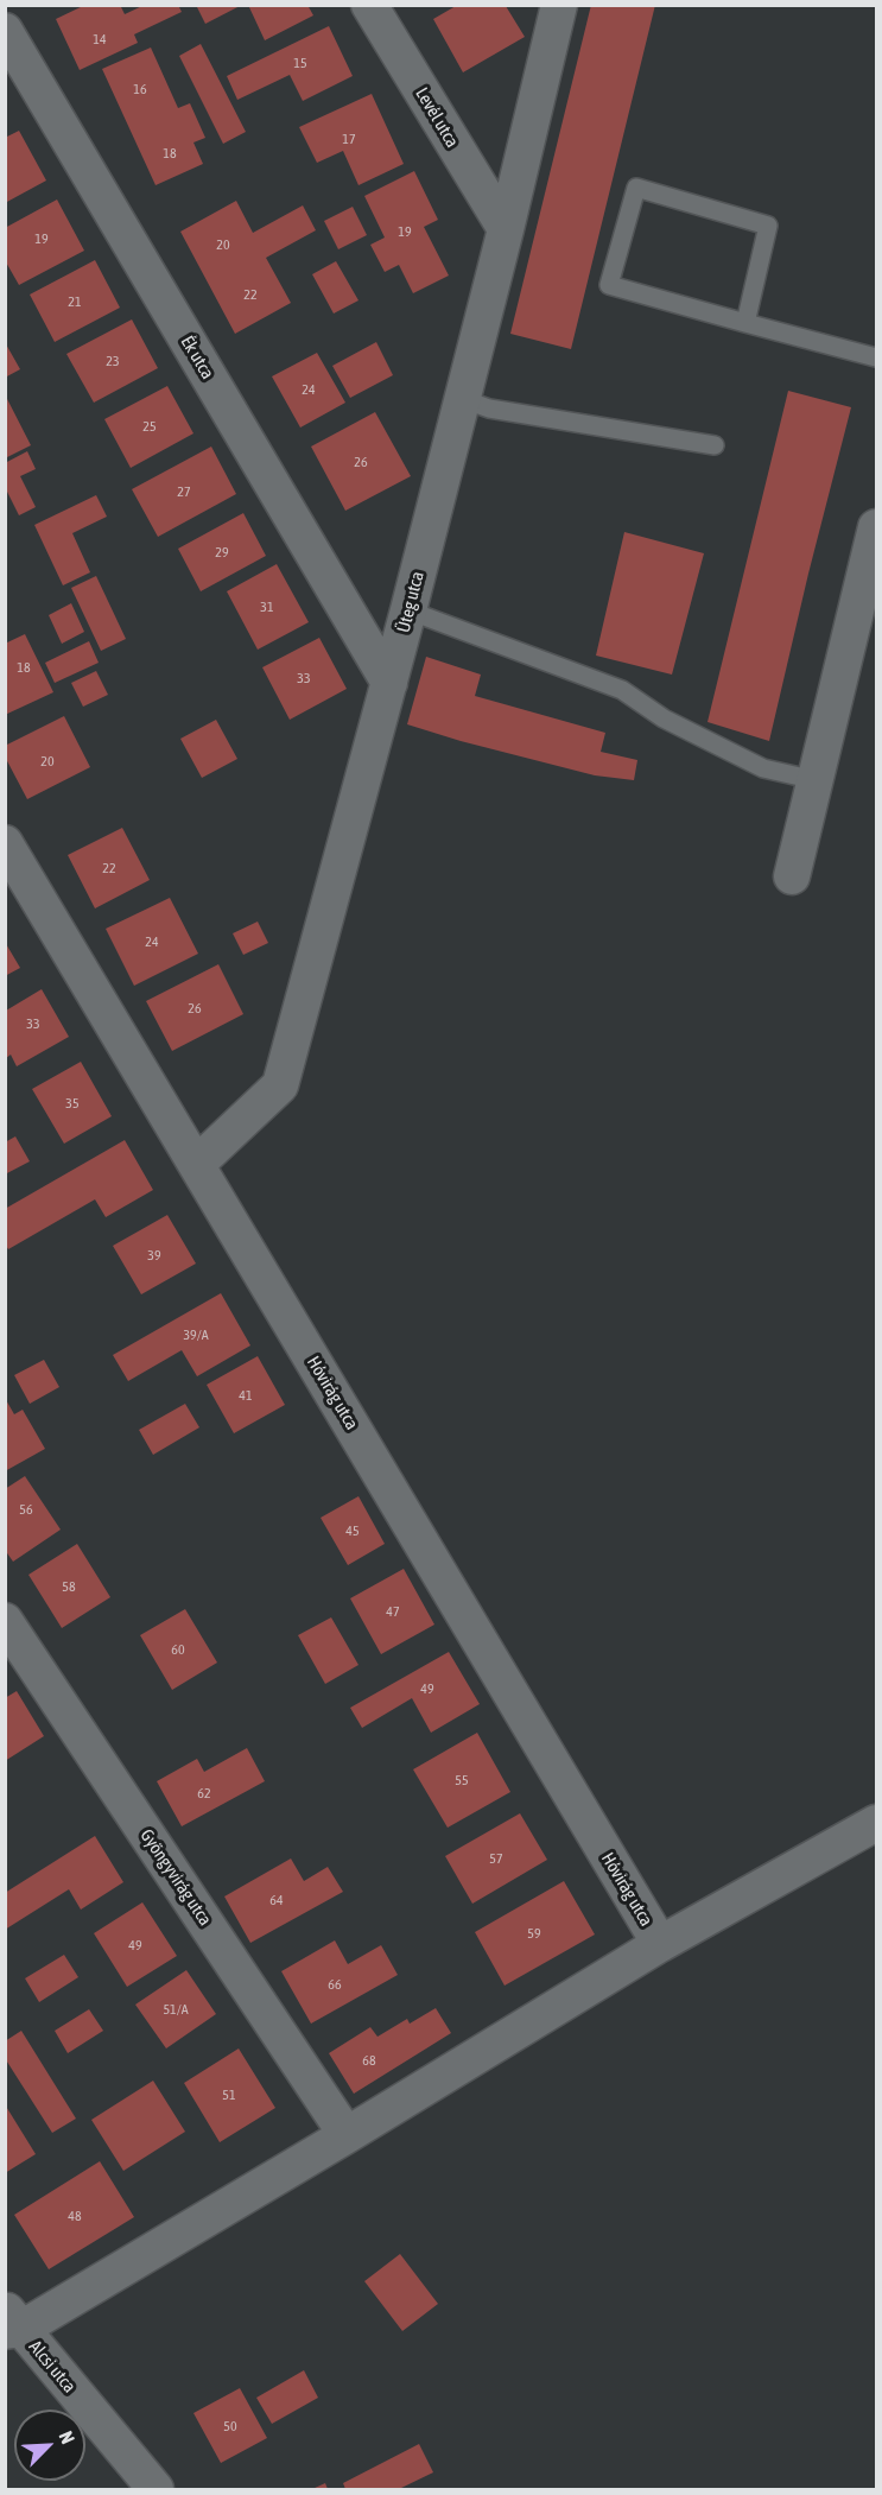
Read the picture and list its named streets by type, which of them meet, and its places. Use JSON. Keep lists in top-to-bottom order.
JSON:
{
  "streets": {
    "street": [
      "Levél utca",
      "Ék utca",
      "Üteg utca",
      "Hóvirág utca",
      "Gyöngyvirág utca",
      "Alcsi utca"
    ]
  },
  "crossings": [
    ["Levél utca", "Üteg utca"],
    ["Ék utca", "Üteg utca"],
    ["Üteg utca", "Hóvirág utca"]
  ],
  "house_numbers": [
    "14",
    "15",
    "16",
    "17",
    "18",
    "19",
    "19",
    "20",
    "22",
    "21",
    "23",
    "24",
    "25",
    "26",
    "27",
    "29",
    "31",
    "18",
    "33",
    "20",
    "22",
    "24",
    "26",
    "33",
    "35",
    "39",
    "39/A",
    "41",
    "56",
    "45",
    "58",
    "47",
    "60",
    "49",
    "55",
    "62",
    "57",
    "64",
    "59",
    "49",
    "66",
    "51/A",
    "68",
    "51",
    "48",
    "50"
  ],
  "north": "top right"
}
